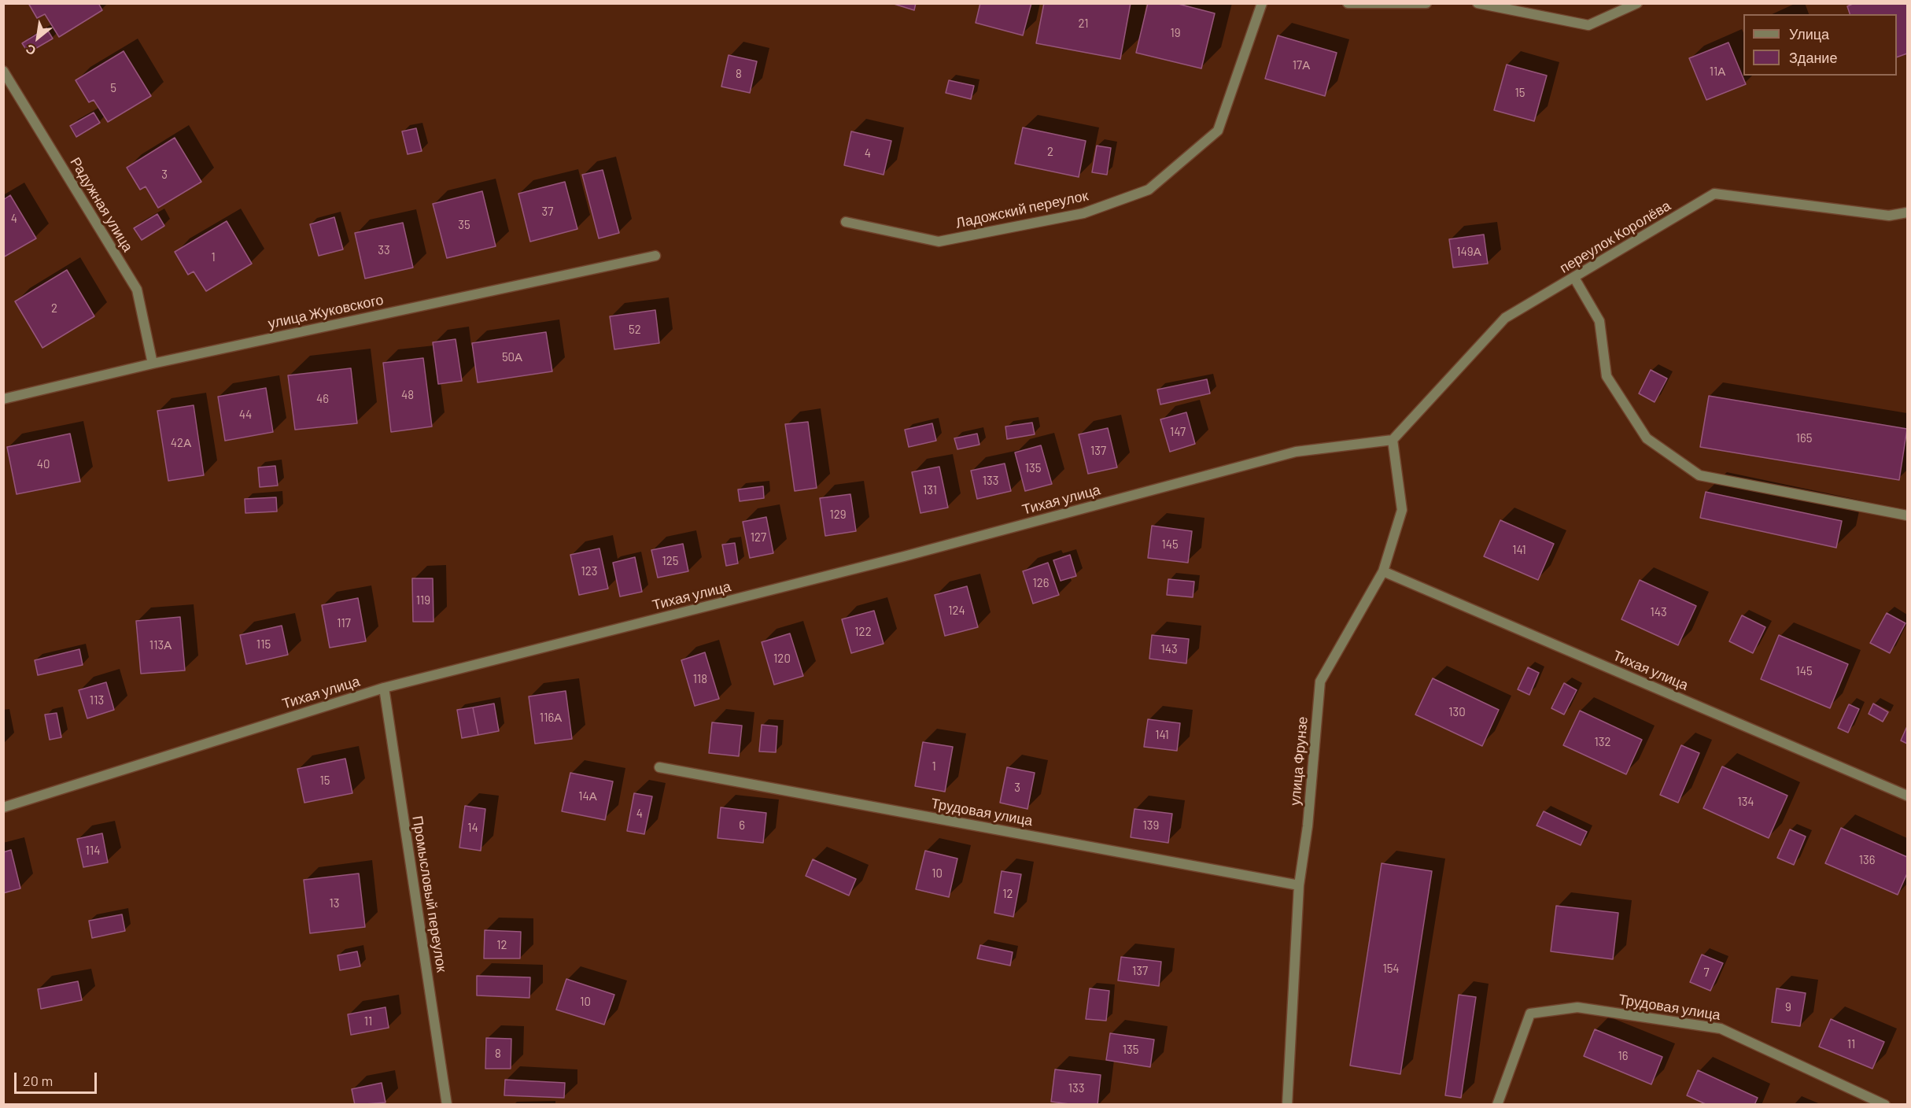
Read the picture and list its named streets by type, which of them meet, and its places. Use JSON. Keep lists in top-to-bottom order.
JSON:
{
  "streets": {
    "street": [
      "Радужная улица",
      "Ладожский переулок",
      "переулок Королёва",
      "улица Жуковского",
      "Тихая улица",
      "улица Фрунзе",
      "Трудовая улица",
      "Промысловый переулок"
    ]
  },
  "crossings": [
    ["Радужная улица", "улица Жуковского"],
    ["переулок Королёва", "Тихая улица"],
    ["переулок Королёва", "улица Фрунзе"],
    ["Тихая улица", "улица Фрунзе"],
    ["Тихая улица", "Промысловый переулок"],
    ["улица Фрунзе", "Трудовая улица"]
  ],
  "house_numbers": [
    "21",
    "19",
    "17А",
    "11А",
    "8",
    "5",
    "15",
    "2",
    "4",
    "3",
    "37",
    "4",
    "35",
    "33",
    "149А",
    "1",
    "2",
    "52",
    "50А",
    "48",
    "46",
    "44",
    "147",
    "165",
    "42А",
    "137",
    "40",
    "135",
    "133",
    "131",
    "129",
    "127",
    "145",
    "141",
    "125",
    "123",
    "126",
    "119",
    "124",
    "143",
    "117",
    "122",
    "115",
    "113А",
    "143",
    "120",
    "145",
    "118",
    "113",
    "130",
    "116А",
    "141",
    "132",
    "1",
    "15",
    "3",
    "14А",
    "134",
    "4",
    "6",
    "139",
    "14",
    "114",
    "136",
    "10",
    "12",
    "13",
    "12",
    "154",
    "137",
    "7",
    "10",
    "9",
    "11",
    "11",
    "135",
    "8",
    "16",
    "133"
  ],
  "legend": ["Улица", "Здание"],
  "scale_bar": "20 m",
  "north": "bottom left"
}
